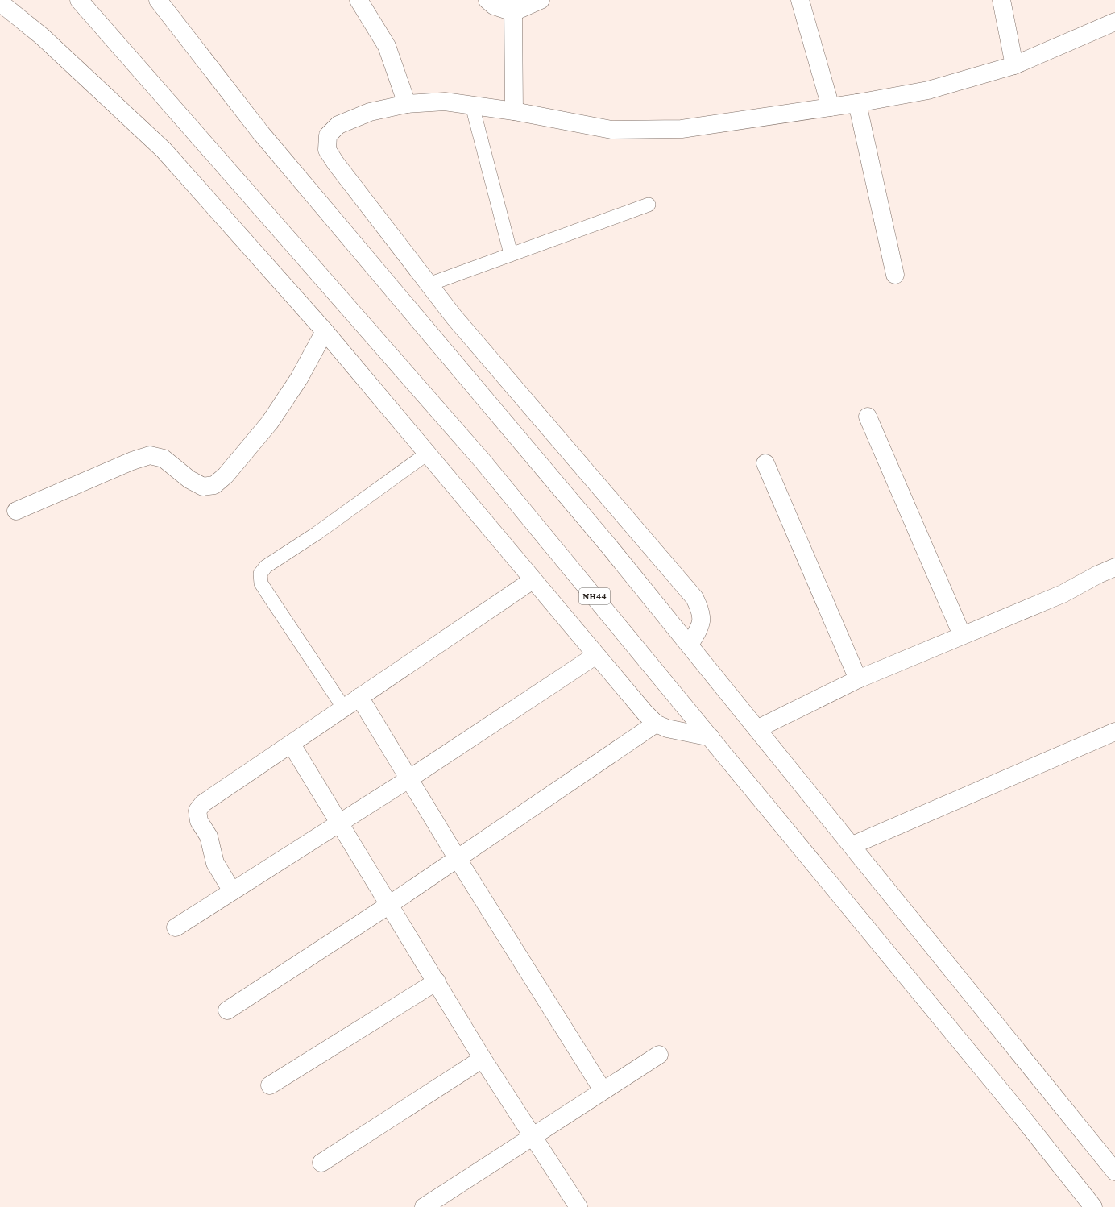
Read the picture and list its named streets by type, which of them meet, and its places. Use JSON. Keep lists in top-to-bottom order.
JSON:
{
  "streets": {
    "main road": ["NH44"]
  }
}
